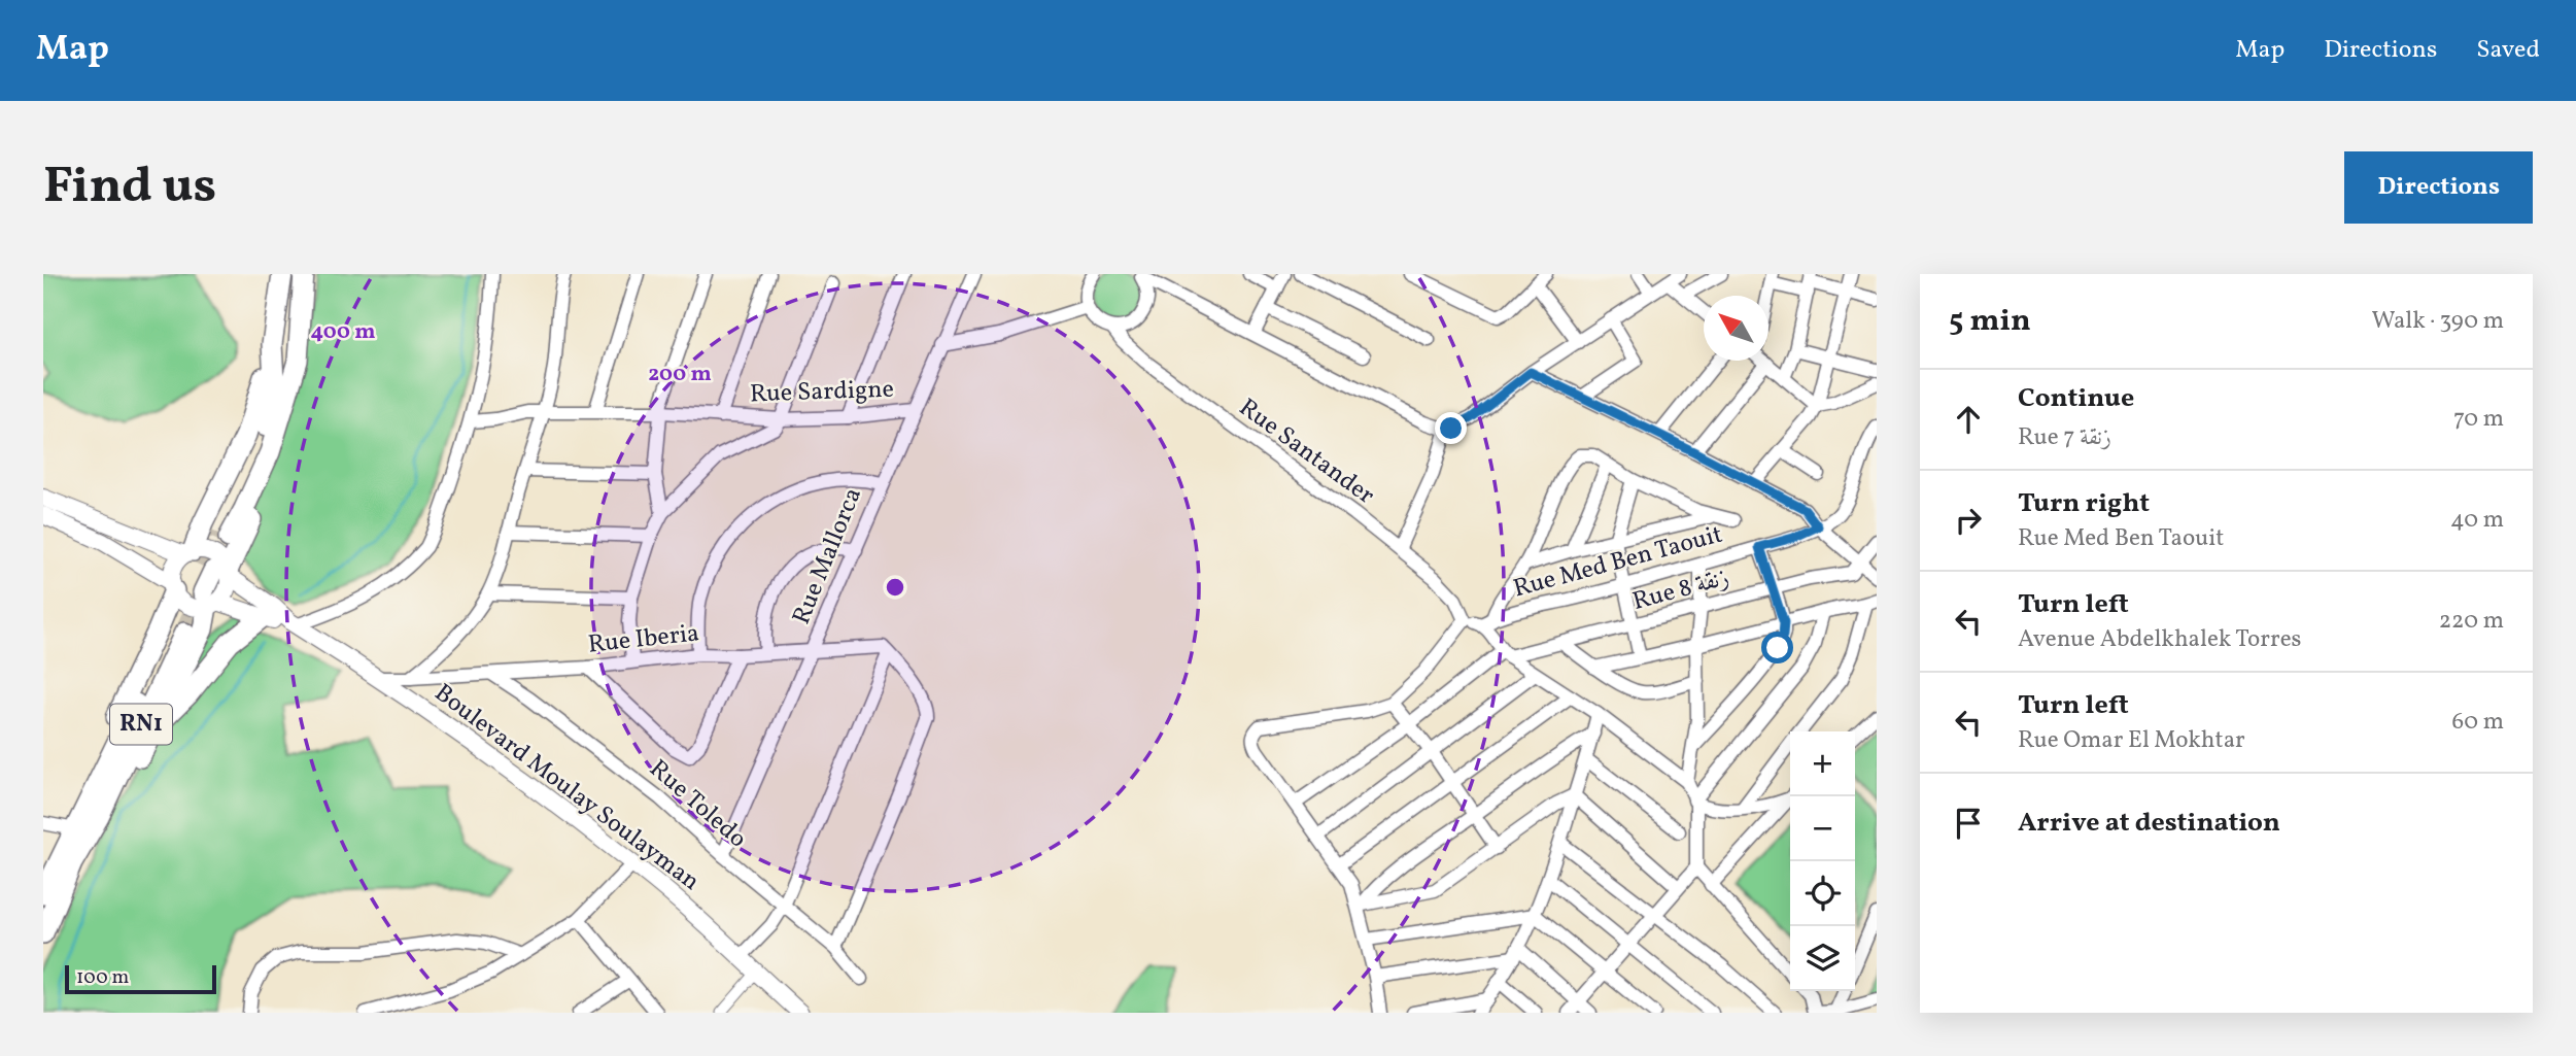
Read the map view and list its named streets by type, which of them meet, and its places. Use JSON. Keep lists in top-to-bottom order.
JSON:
{
  "streets": {
    "highway": ["RN1"],
    "main road": ["Boulevard Moulay Soulayman"],
    "street": [
      "Rue Sardigne",
      "Rue Santander",
      "Rue Mallorca",
      "Rue Med Ben Taouit",
      "Rue 8 زنقة",
      "Rue Iberia",
      "Rue Toledo"
    ]
  },
  "crossings": [
    ["Rue Sardigne", "Rue Mallorca"],
    ["Rue Mallorca", "Rue Iberia"],
    ["Rue Mallorca", "Rue Toledo"],
    ["Rue Iberia", "Boulevard Moulay Soulayman"],
    ["Rue Iberia", "Rue Toledo"]
  ],
  "scale_bar": "100 m",
  "north": "top left",
  "page": {
    "header": "Map",
    "nav": ["Map", "Directions", "Saved"],
    "buttons": "Directions",
    "title": "Find us",
    "heading": ["5 min", "Walk · 390 m"],
    "list": [
      ["Continue", "Rue 7 زنقة", "70 m"],
      ["Turn right", "Rue Med Ben Taouit", "40 m"],
      ["Turn left", "Avenue Abdelkhalek Torres", "220 m"],
      ["Turn left", "Rue Omar El Mokhtar", "60 m"],
      "Arrive at destination"
    ],
    "map_buttons": ["+", "−"],
    "scale": "100 m"
  },
  "rings": ["400 m", "200 m"]
}
